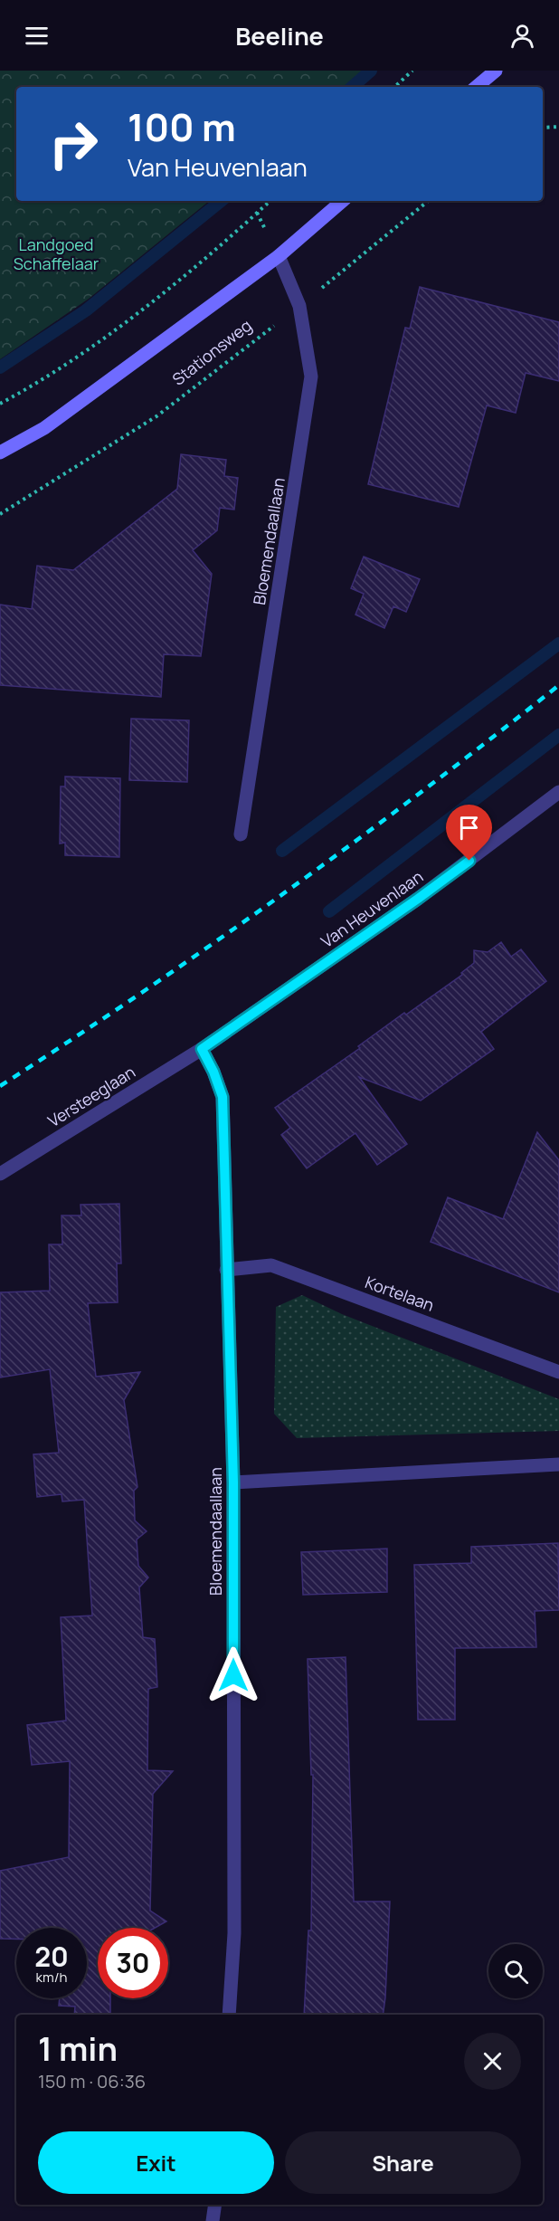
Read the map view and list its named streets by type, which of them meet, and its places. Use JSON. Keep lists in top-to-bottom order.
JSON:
{
  "streets": {
    "street": [
      "Bloemendaallaan",
      "Van Heuvenlaan",
      "Versteeglaan",
      "Kortelaan"
    ],
    "path": ["Stationsweg"]
  },
  "crossings": [
    ["Stationsweg", "Bloemendaallaan"],
    ["Bloemendaallaan", "Van Heuvenlaan"],
    ["Bloemendaallaan", "Versteeglaan"],
    ["Bloemendaallaan", "Kortelaan"],
    ["Van Heuvenlaan", "Versteeglaan"]
  ],
  "parks": ["Landgoed Schaffelaar"],
  "page": {
    "header": "Beeline",
    "turn": ["100 m", "Van Heuvenlaan"],
    "speed": "20 km/h",
    "limit": "30",
    "heading": ["1 min", "150 m · 06:36"],
    "buttons": ["Exit", "Share"]
  }
}
